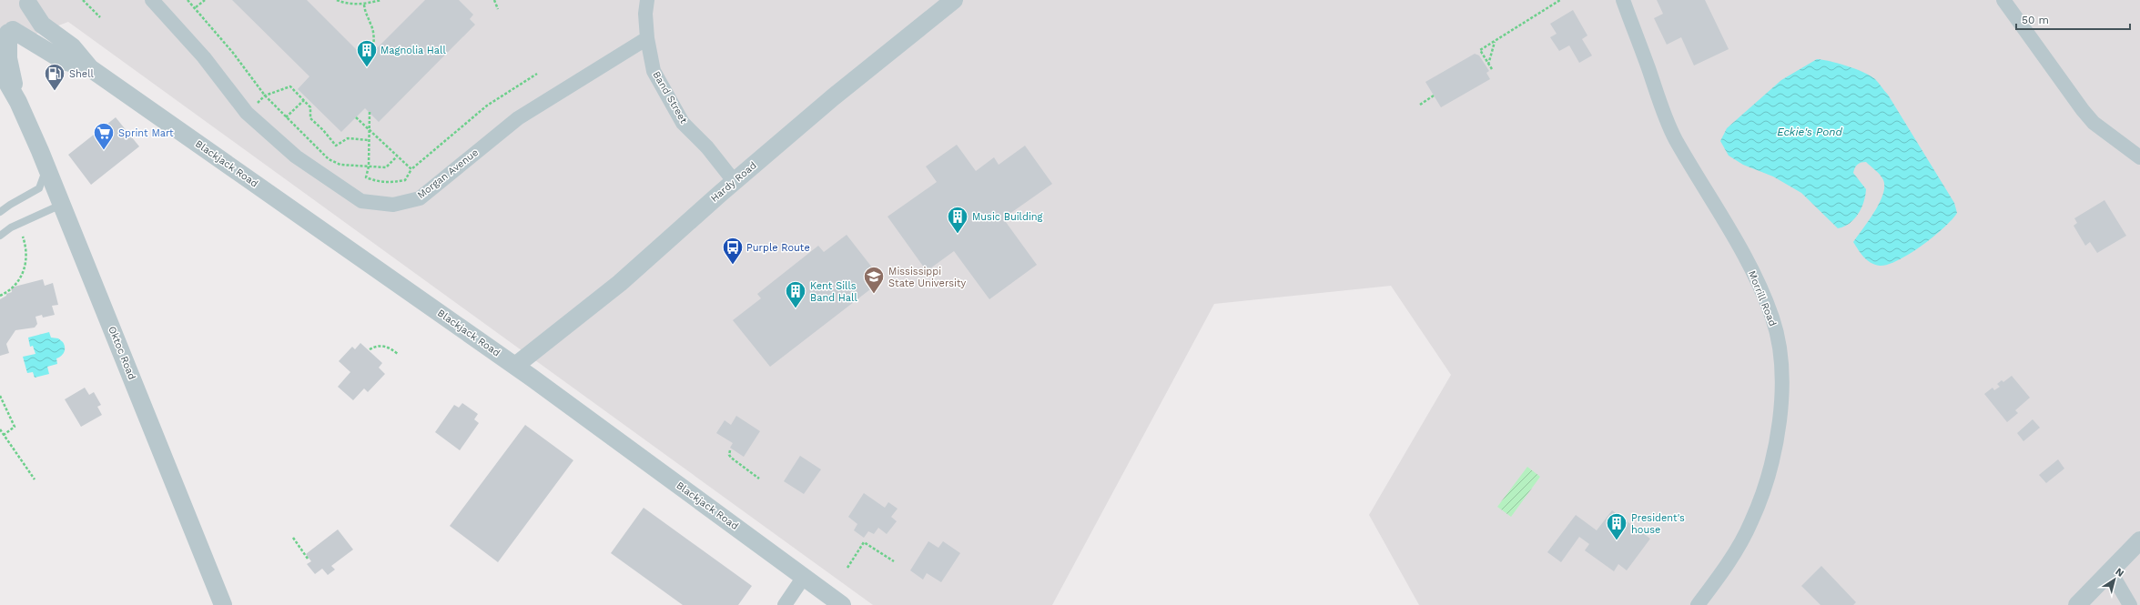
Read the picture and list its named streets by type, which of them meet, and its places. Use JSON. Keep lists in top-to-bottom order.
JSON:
{
  "streets": {
    "street": [
      "Band Street",
      "Blackjack Road",
      "Morgan Avenue",
      "Hardy Road",
      "Morrill Road",
      "Oktoc Road"
    ]
  },
  "crossings": [
    ["Band Street", "Morgan Avenue"],
    ["Band Street", "Hardy Road"],
    ["Blackjack Road", "Hardy Road"],
    ["Blackjack Road", "Oktoc Road"]
  ],
  "water": ["Eckie's Pond"],
  "places": {
    "building": [
      "Magnolia Hall",
      "Music Building",
      "Kent Sills Band Hall",
      "President's house"
    ],
    "fuel station": ["Shell"],
    "supermarket": ["Sprint Mart"],
    "bus stop": ["Purple Route"],
    "school or university": ["Mississippi State University"]
  },
  "scale_bar": "50 m",
  "north": "top right"
}
